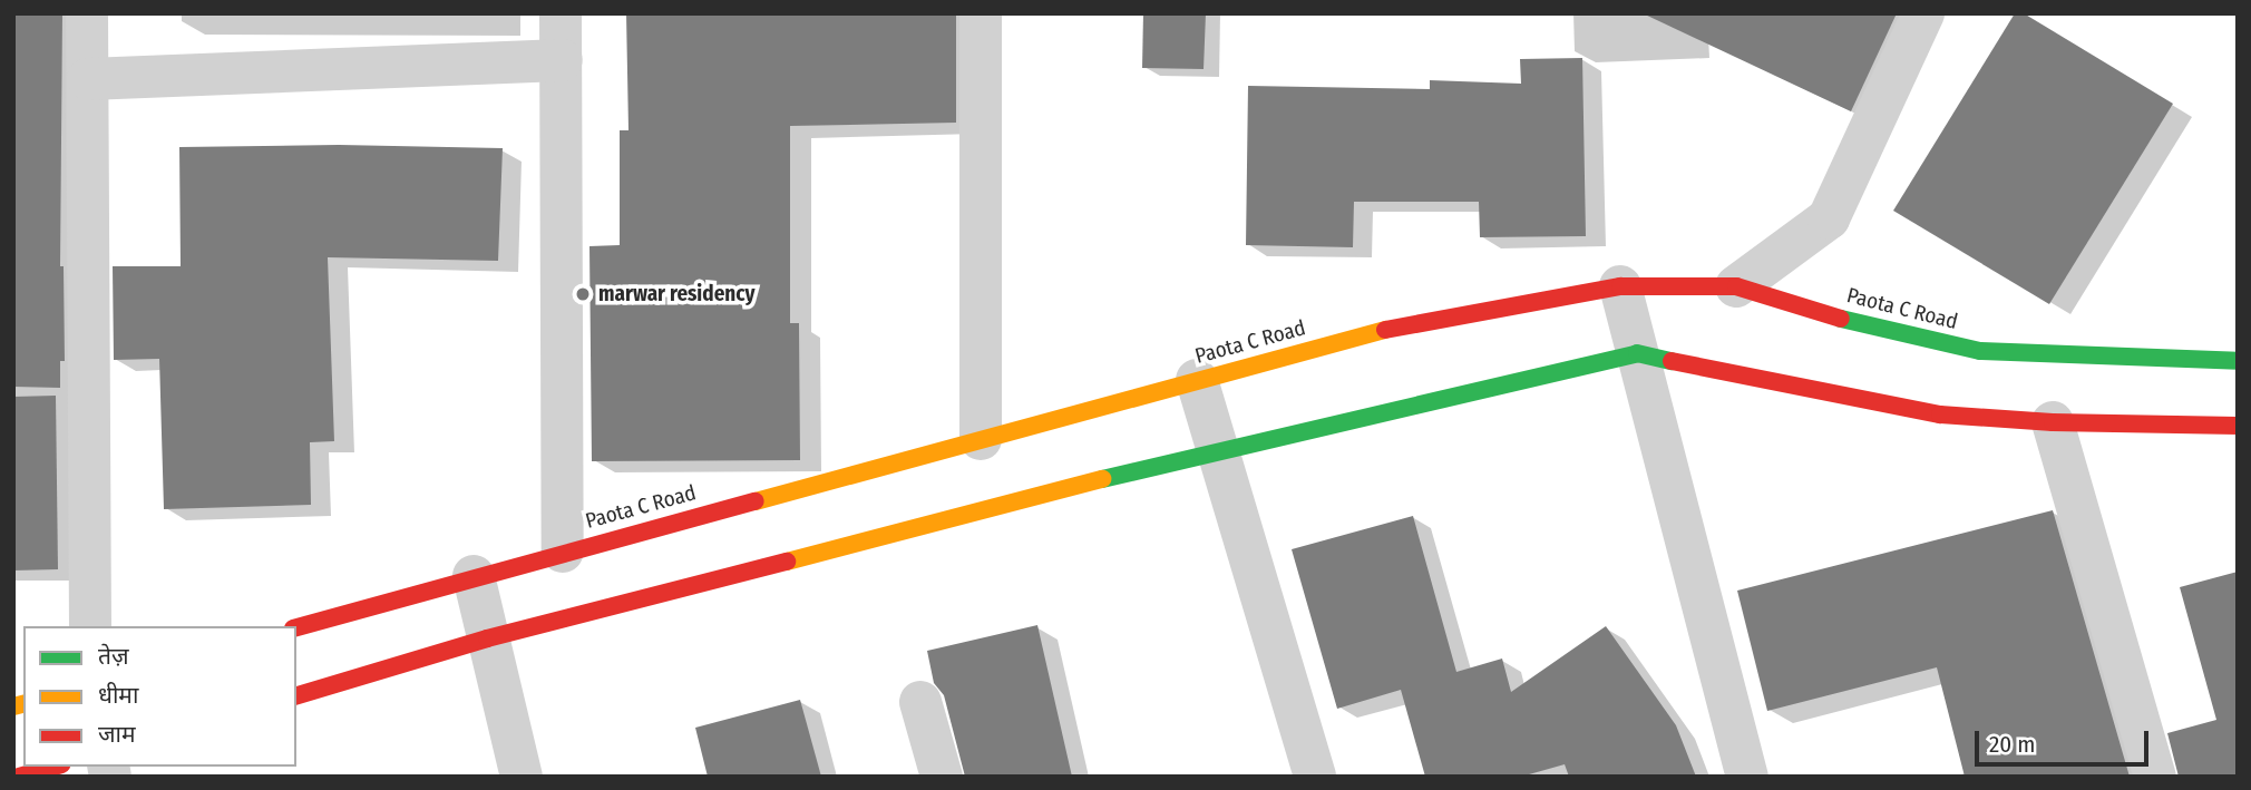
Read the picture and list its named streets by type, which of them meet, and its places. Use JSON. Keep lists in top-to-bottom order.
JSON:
{
  "streets": {
    "street": ["Paota C Road"]
  },
  "places": ["marwar residency"],
  "legend": ["तेज़", "धीमा", "जाम"],
  "scale_bar": "20 m"
}
